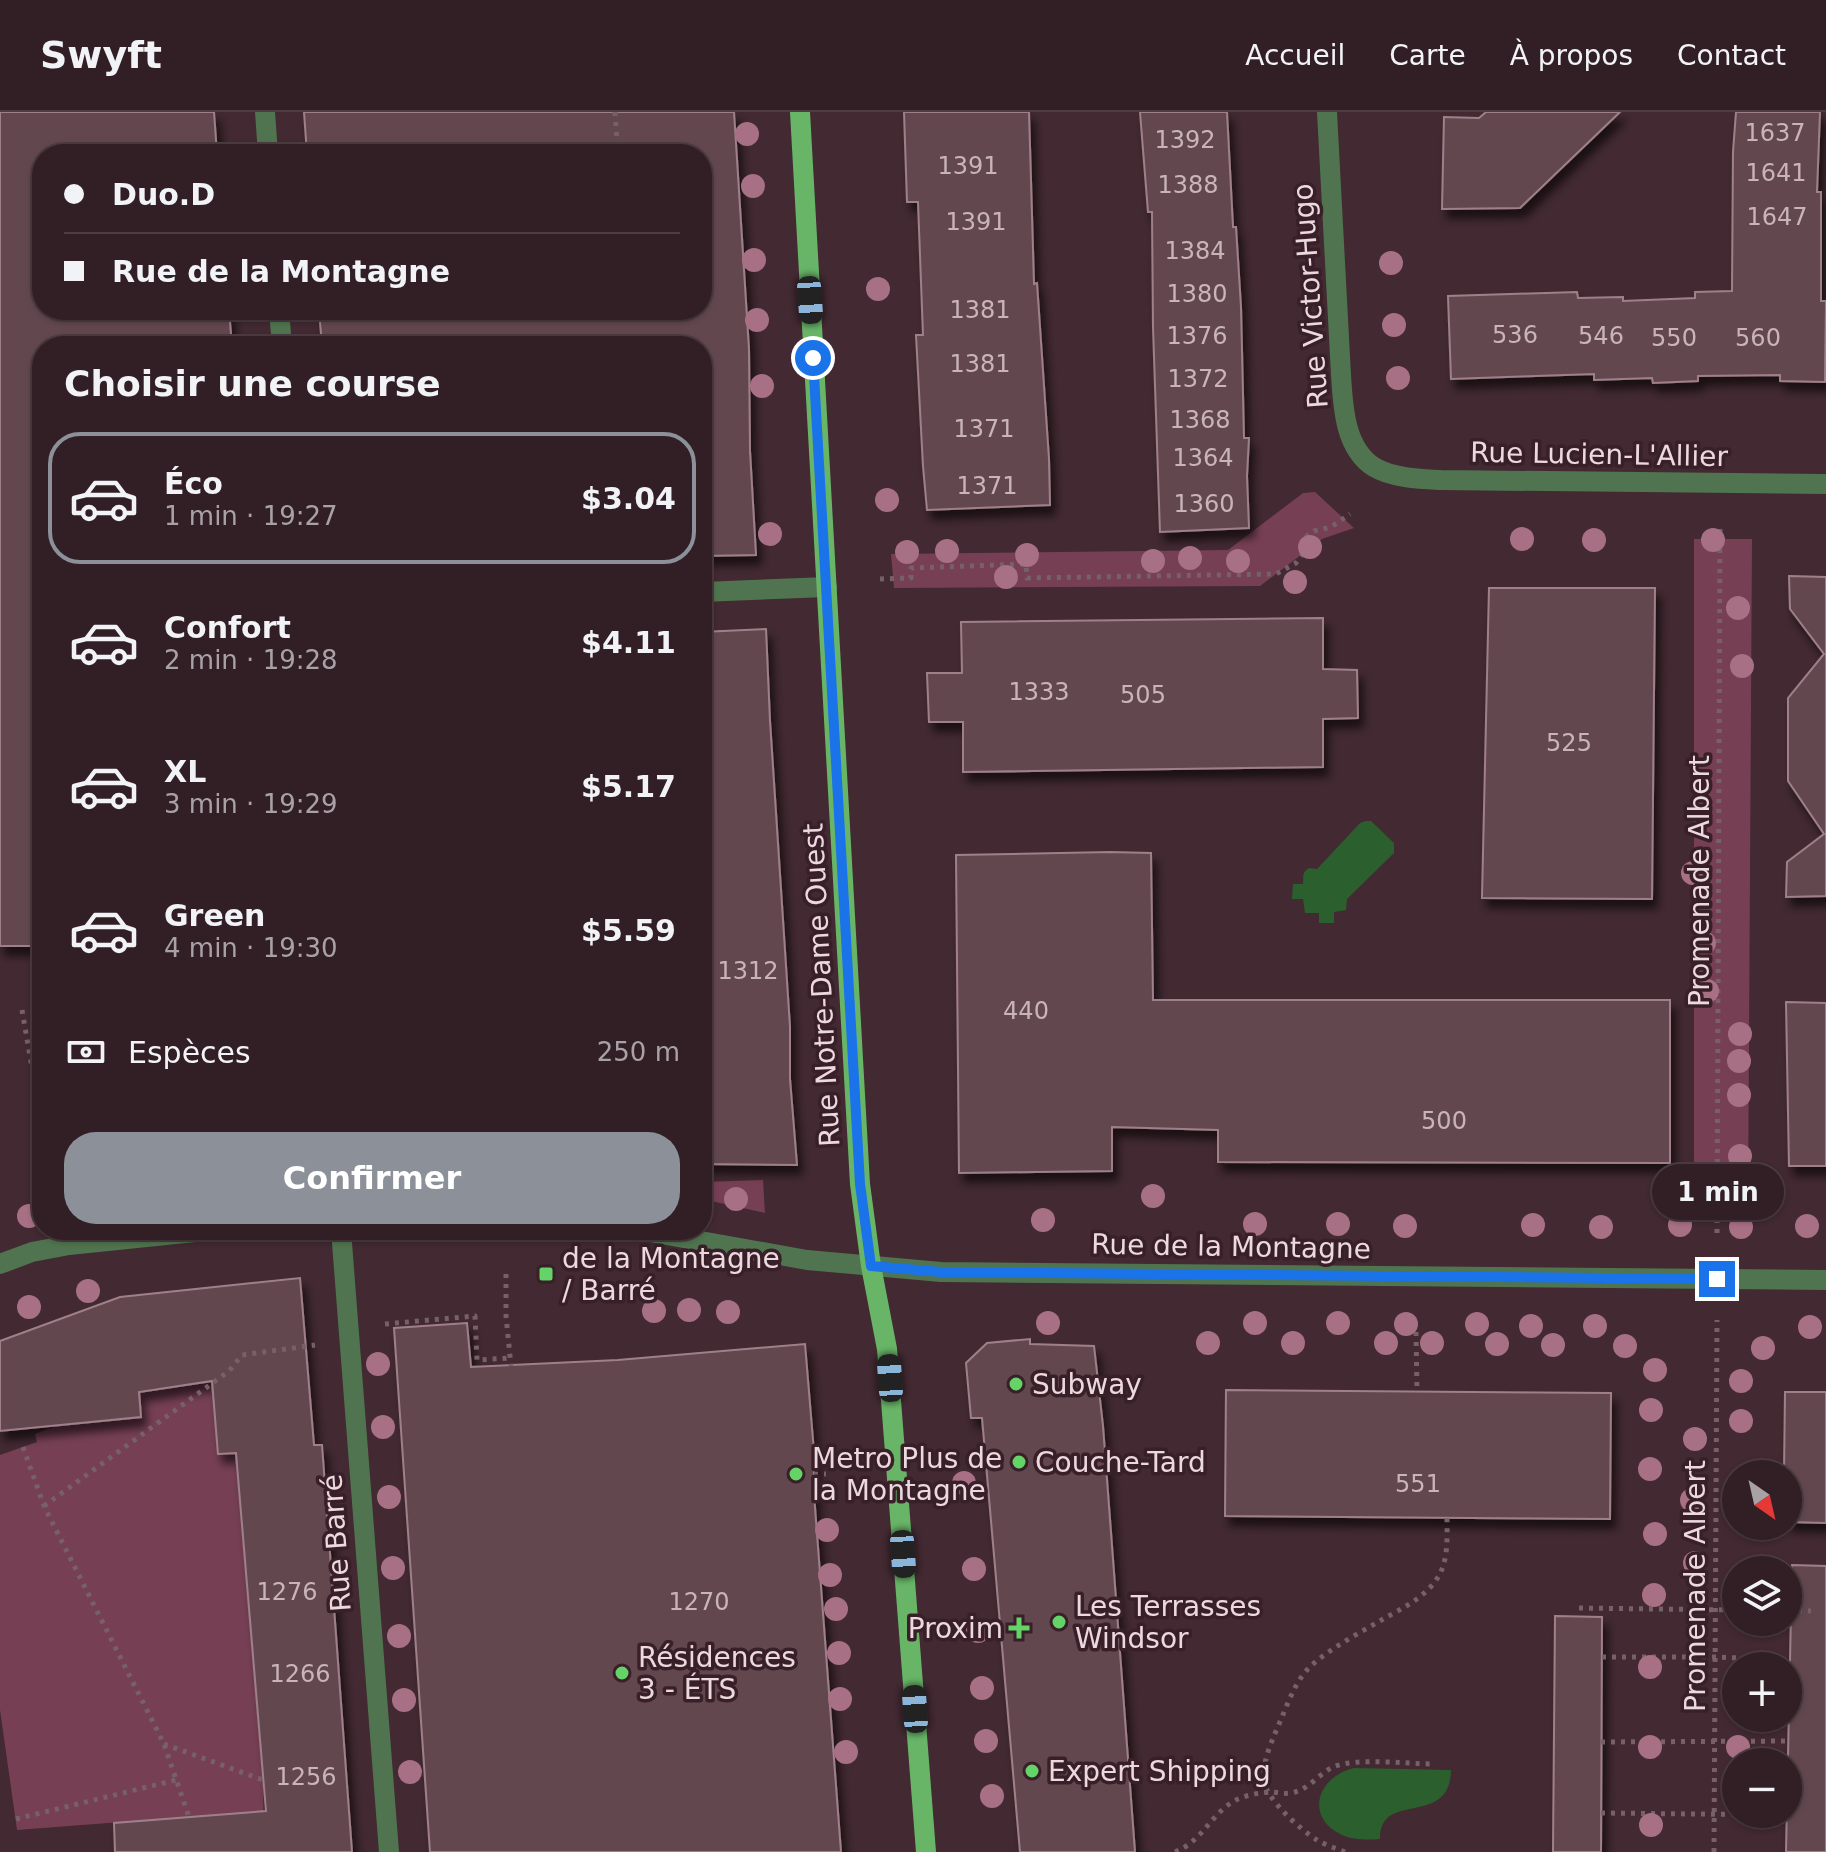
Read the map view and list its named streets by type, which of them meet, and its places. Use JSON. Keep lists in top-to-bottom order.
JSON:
{
  "streets": {
    "main road": ["Rue Notre-Dame Ouest"],
    "street": [
      "Rue Victor-Hugo",
      "Rue Lucien-L'Allier",
      "Rue de la Montagne",
      "Rue Barré"
    ],
    "path": ["Promenade Albert"]
  },
  "crossings": [
    ["Rue Victor-Hugo", "Rue Lucien-L'Allier"],
    ["Rue Notre-Dame Ouest", "Rue de la Montagne"]
  ],
  "places": {
    "transit": ["de la Montagne / Barré"],
    "other": [
      "Subway",
      "Couche-Tard",
      "Metro Plus de la Montagne",
      "Les Terrasses Windsor",
      "Résidences 3 - ÉTS",
      "Expert Shipping"
    ],
    "health": ["Proxim"]
  },
  "house_numbers": [
    "1637",
    "1392",
    "1391",
    "1641",
    "1388",
    "1647",
    "1391",
    "1384",
    "1380",
    "1381",
    "536",
    "1376",
    "546",
    "550",
    "560",
    "1381",
    "1372",
    "1368",
    "1371",
    "1364",
    "1371",
    "1360",
    "1333",
    "505",
    "525",
    "1312",
    "440",
    "500",
    "551",
    "1276",
    "1270",
    "1266",
    "1256"
  ],
  "north": "bottom right",
  "page": {
    "header": "Swyft",
    "nav": [
      "Accueil",
      "Carte",
      "À propos",
      "Contact"
    ],
    "banner": ["Duo.D", "Rue de la Montagne"],
    "heading": "Choisir une course",
    "list": [
      {
        "name": "Éco",
        "note": "1 min · 19:27",
        "value": "$3.04"
      },
      {
        "name": "Confort",
        "note": "2 min · 19:28",
        "value": "$4.11"
      },
      {
        "name": "XL",
        "note": "3 min · 19:29",
        "value": "$5.17"
      },
      {
        "name": "Green",
        "note": "4 min · 19:30",
        "value": "$5.59"
      }
    ],
    "pay": ["Espèces", "250 m"],
    "buttons": "Confirmer",
    "bubble": "1 min",
    "map_buttons": ["+", "−"]
  }
}
